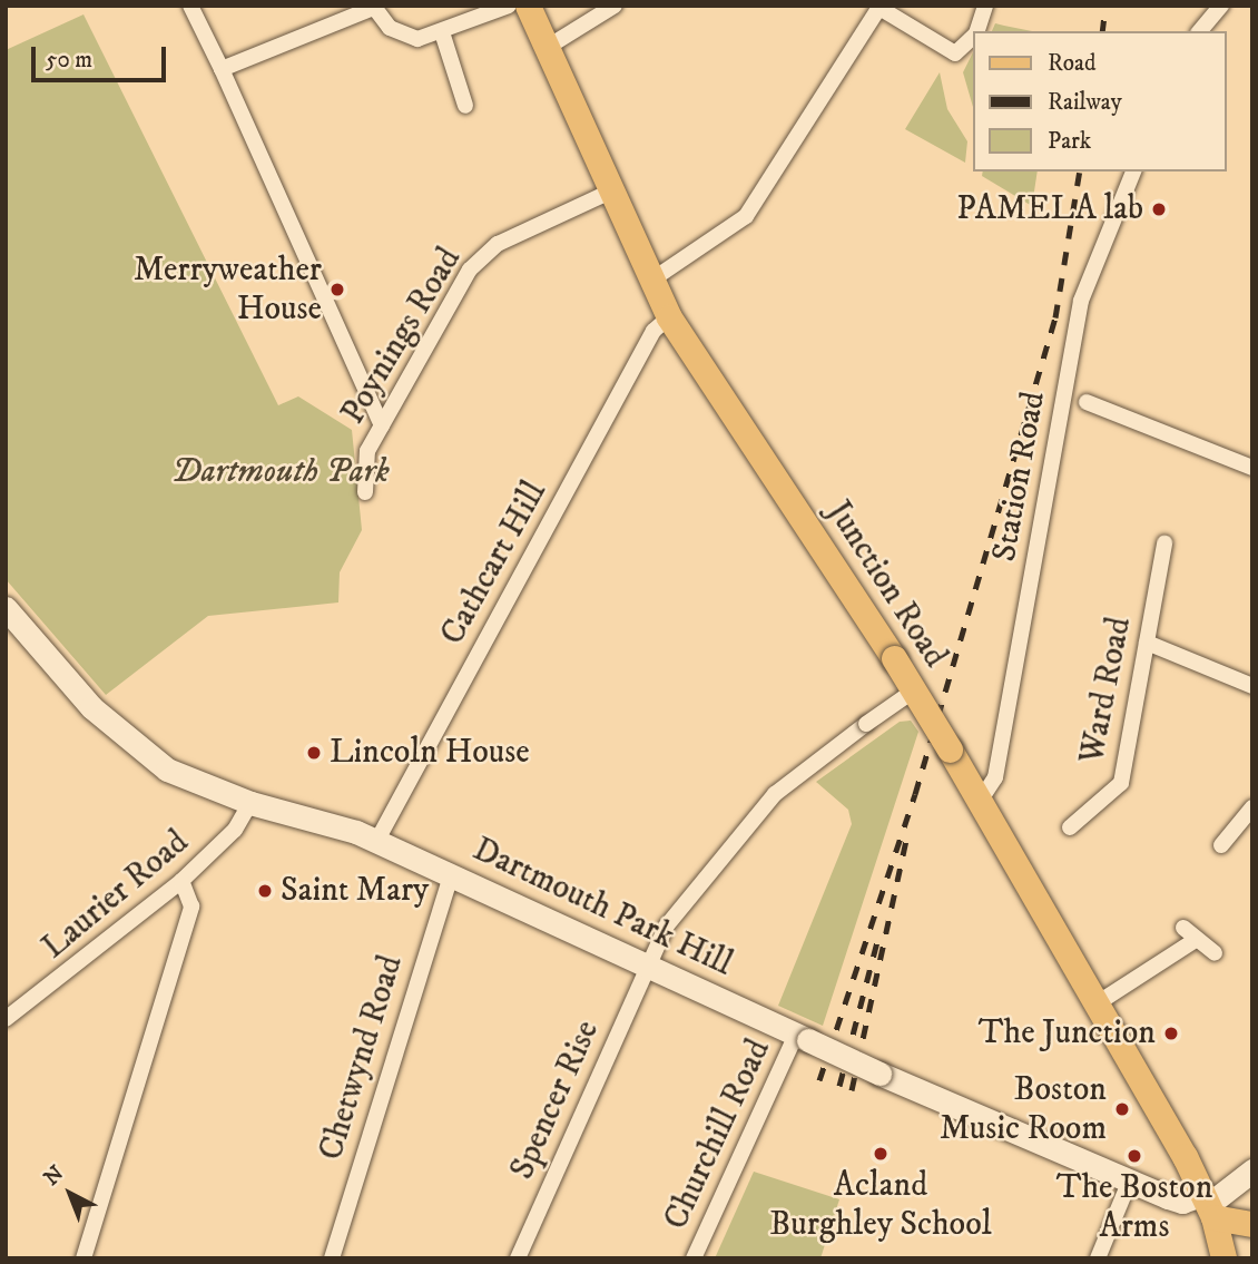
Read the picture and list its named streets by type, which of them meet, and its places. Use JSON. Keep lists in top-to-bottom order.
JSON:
{
  "streets": {
    "main road": ["Junction Road"],
    "street": [
      "Poynings Road",
      "Station Road",
      "Cathcart Hill",
      "Ward Road",
      "Laurier Road",
      "Dartmouth Park Hill",
      "Chetwynd Road",
      "Spencer Rise",
      "Churchill Road"
    ]
  },
  "crossings": [
    ["Poynings Road", "Junction Road"],
    ["Station Road", "Junction Road"],
    ["Cathcart Hill", "Junction Road"],
    ["Cathcart Hill", "Dartmouth Park Hill"],
    ["Junction Road", "Dartmouth Park Hill"],
    ["Junction Road", "Spencer Rise"],
    ["Laurier Road", "Dartmouth Park Hill"],
    ["Dartmouth Park Hill", "Chetwynd Road"],
    ["Dartmouth Park Hill", "Spencer Rise"],
    ["Dartmouth Park Hill", "Churchill Road"]
  ],
  "parks": ["Dartmouth Park"],
  "places": [
    "PAMELA lab",
    "Merryweather House",
    "Lincoln House",
    "Saint Mary",
    "The Junction",
    "Boston Music Room",
    "Acland Burghley School",
    "The Boston Arms"
  ],
  "legend": ["Road", "Railway", "Park"],
  "scale_bar": "50 m",
  "north": "top left"
}
